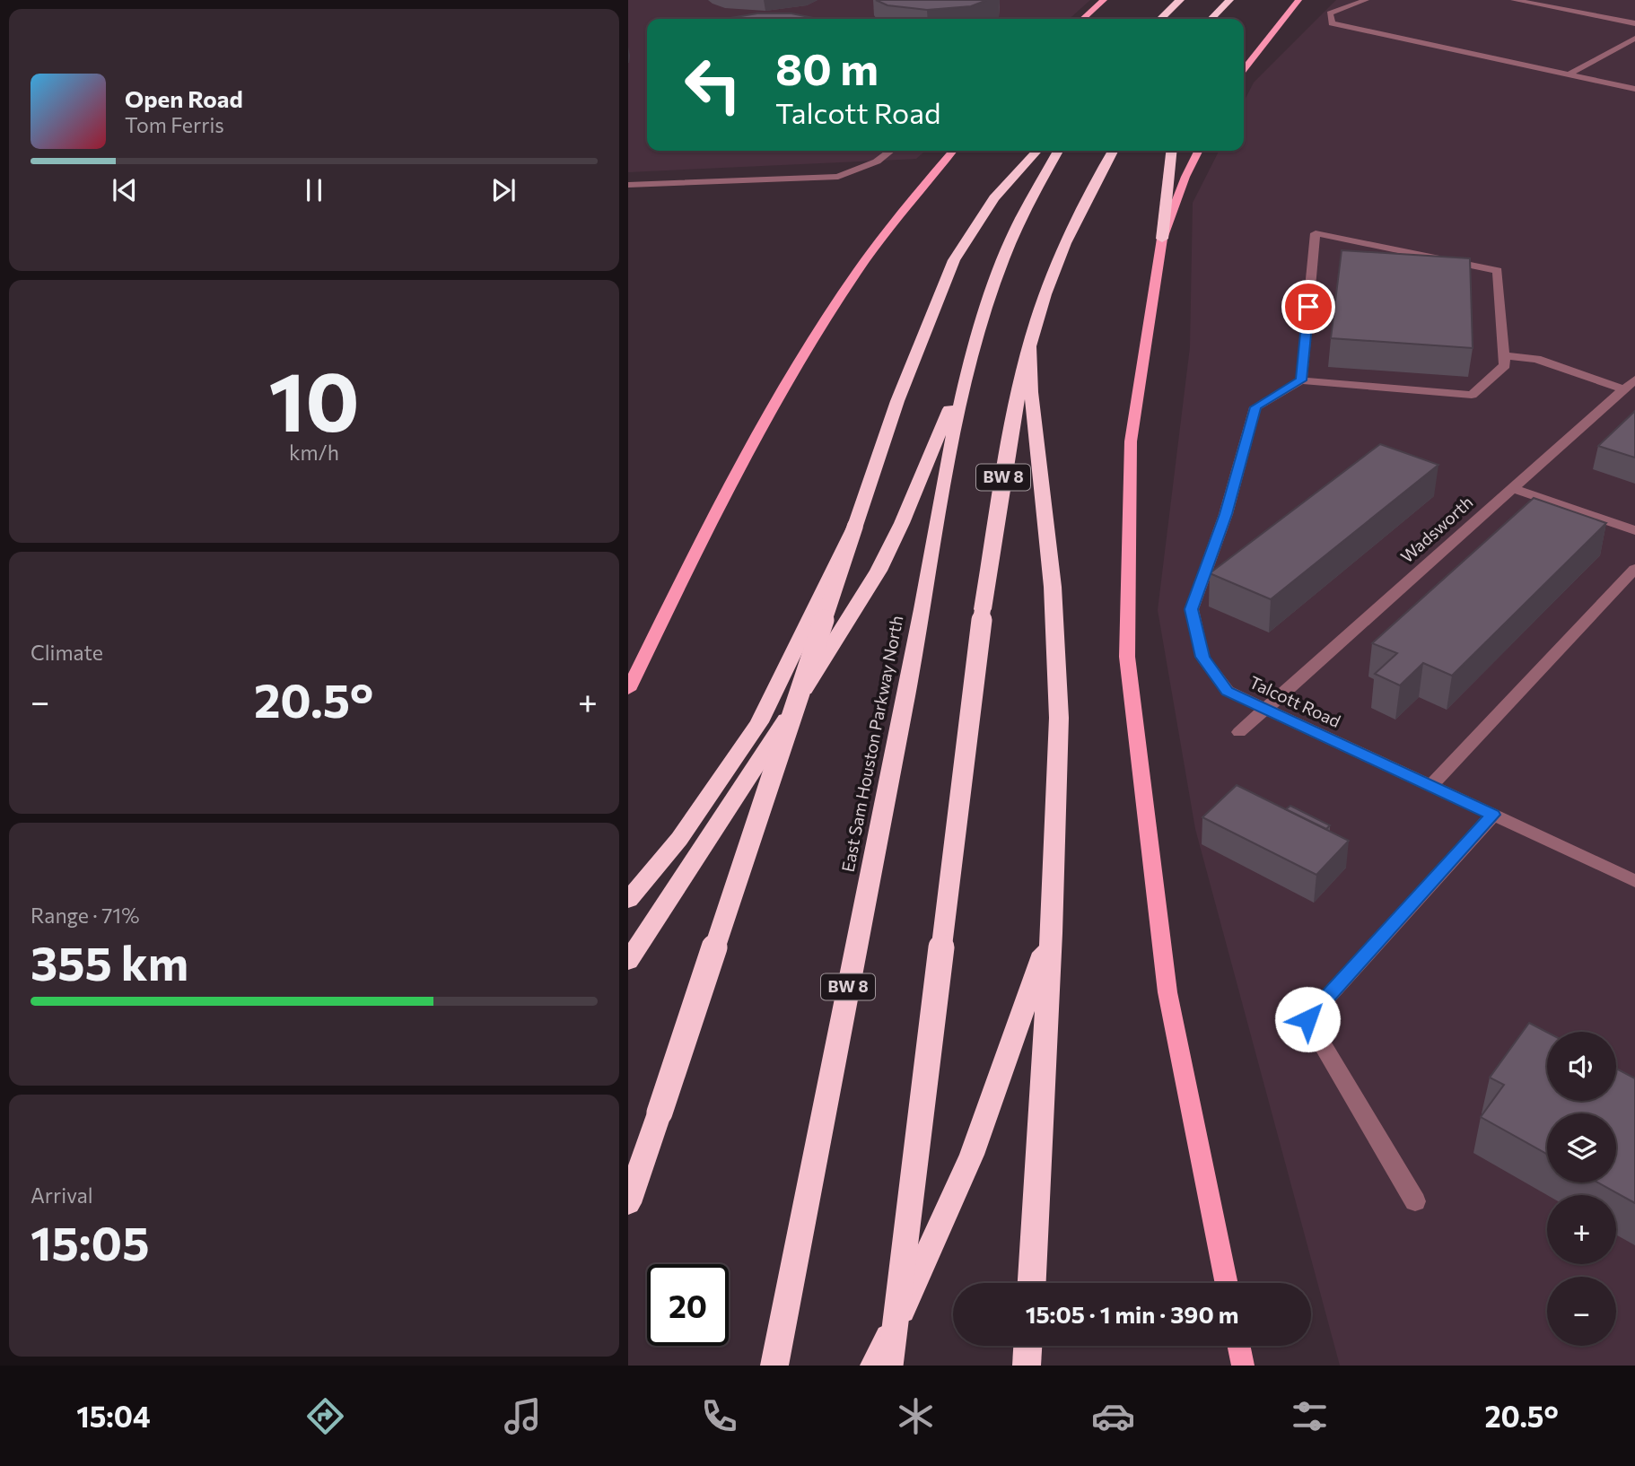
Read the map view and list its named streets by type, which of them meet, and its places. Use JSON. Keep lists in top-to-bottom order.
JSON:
{
  "streets": {
    "highway": ["BW 8", "East Sam Houston Parkway North"],
    "lane": ["Wadsworth", "Talcott Road"]
  },
  "crossings": [
    ["Wadsworth", "Talcott Road"]
  ],
  "page": {
    "turn": ["80 m", "Talcott Road"],
    "song": ["Open Road", "Tom Ferris"],
    "tile": [
      ["10", "km/h"],
      "Climate",
      ["Range · 71%", "355 km"],
      ["Arrival", "15:05"]
    ],
    "heat": ["−", "20.5°", "+"],
    "map_buttons": ["+", "−"],
    "limit": "20",
    "trip": "15:05 · 1 min · 390 m",
    "tabs": ["15:04", "20.5°"]
  }
}
